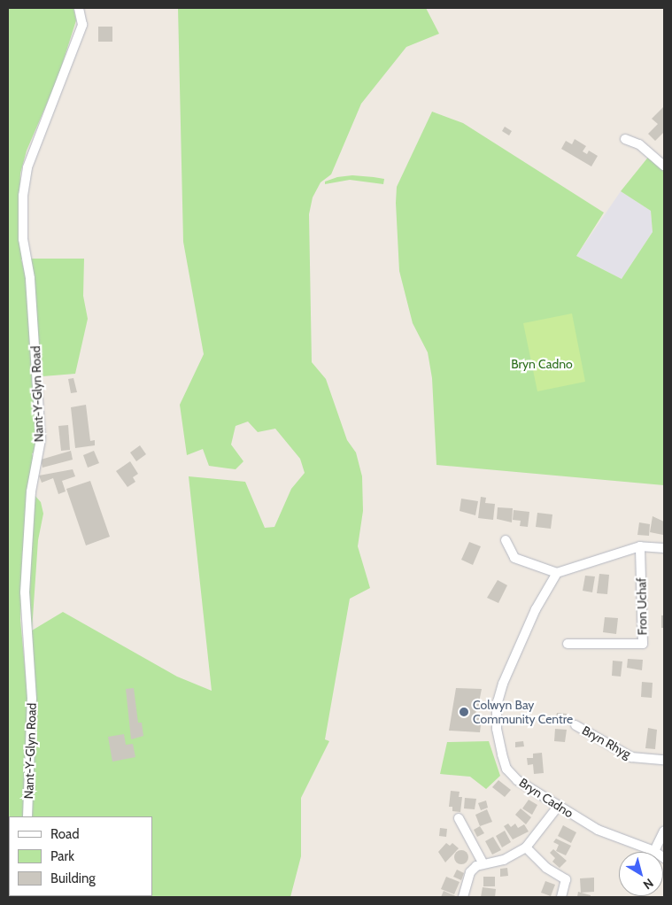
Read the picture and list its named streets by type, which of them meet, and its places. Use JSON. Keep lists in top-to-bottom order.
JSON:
{
  "streets": {
    "street": [
      "Nant-Y-Glyn Road",
      "Fron Uchaf",
      "Bryn Rhyg",
      "Bryn Cadno"
    ]
  },
  "parks": ["Bryn Cadno"],
  "places": ["Colwyn Bay Community Centre"],
  "legend": ["Road", "Park", "Building"],
  "north": "bottom right"
}
